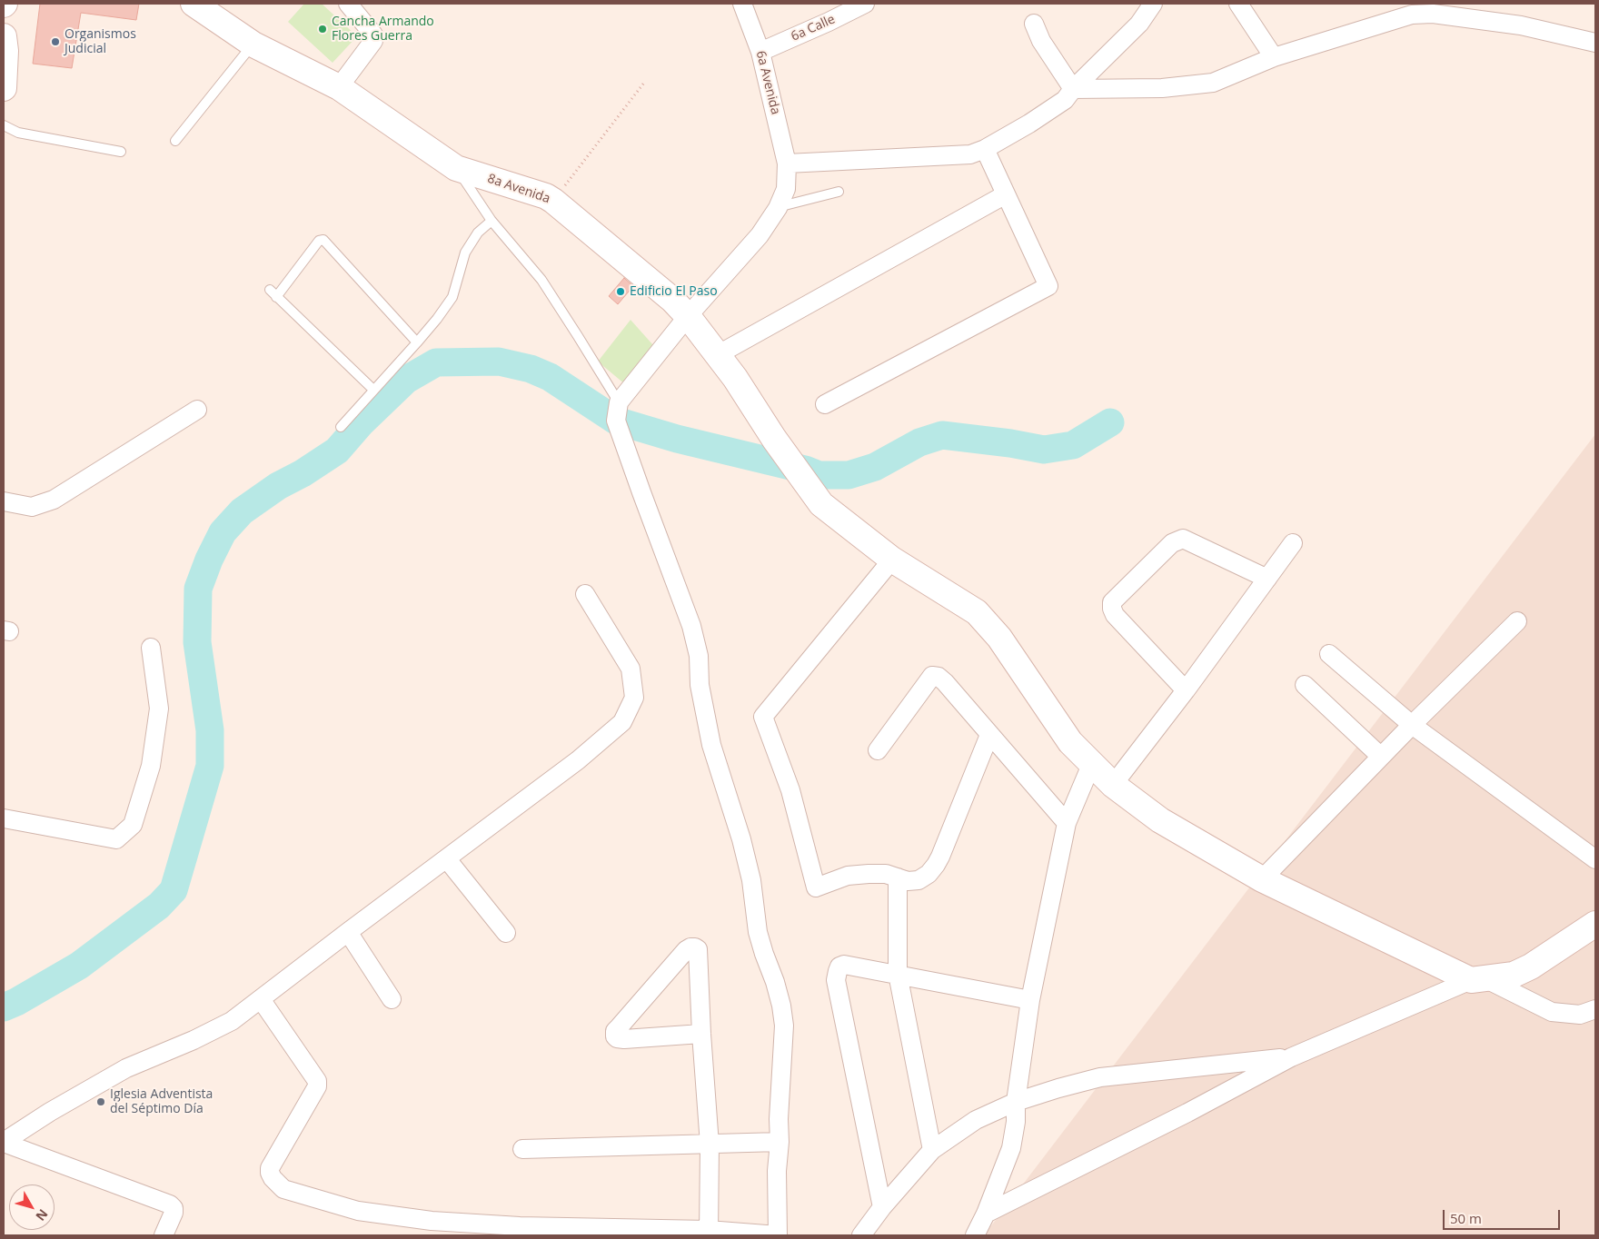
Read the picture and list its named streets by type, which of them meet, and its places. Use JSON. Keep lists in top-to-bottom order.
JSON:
{
  "streets": {
    "street": ["6a Calle", "6a Avenida", "8a Avenida"]
  },
  "crossings": [
    ["6a Calle", "6a Avenida"],
    ["6a Avenida", "8a Avenida"]
  ],
  "places": [
    "Cancha Armando Flores Guerra",
    "Organismos Judicial",
    "Edificio El Paso",
    "Iglesia Adventista del Séptimo Día"
  ],
  "scale_bar": "50 m",
  "north": "bottom right"
}
